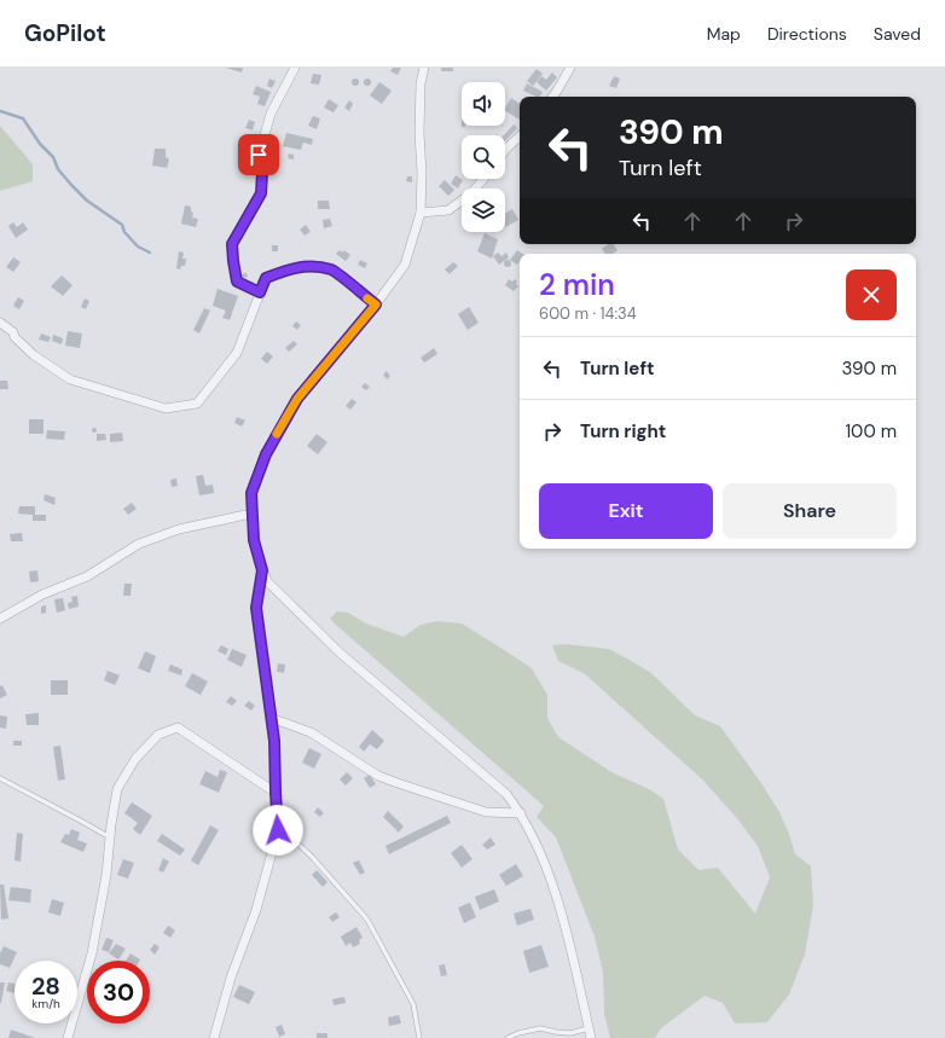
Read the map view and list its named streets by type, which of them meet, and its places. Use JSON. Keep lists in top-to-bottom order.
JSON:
{
  "page": {
    "header": "GoPilot",
    "nav": ["Map", "Directions", "Saved"],
    "turn": ["390 m", "Turn left"],
    "heading": ["2 min", "600 m · 14:34"],
    "list": [
      {
        "name": "Turn left",
        "value": "390 m"
      },
      {
        "name": "Turn right",
        "value": "100 m"
      }
    ],
    "buttons": ["Exit", "Share"],
    "speed": "28 km/h",
    "limit": "30"
  }
}
